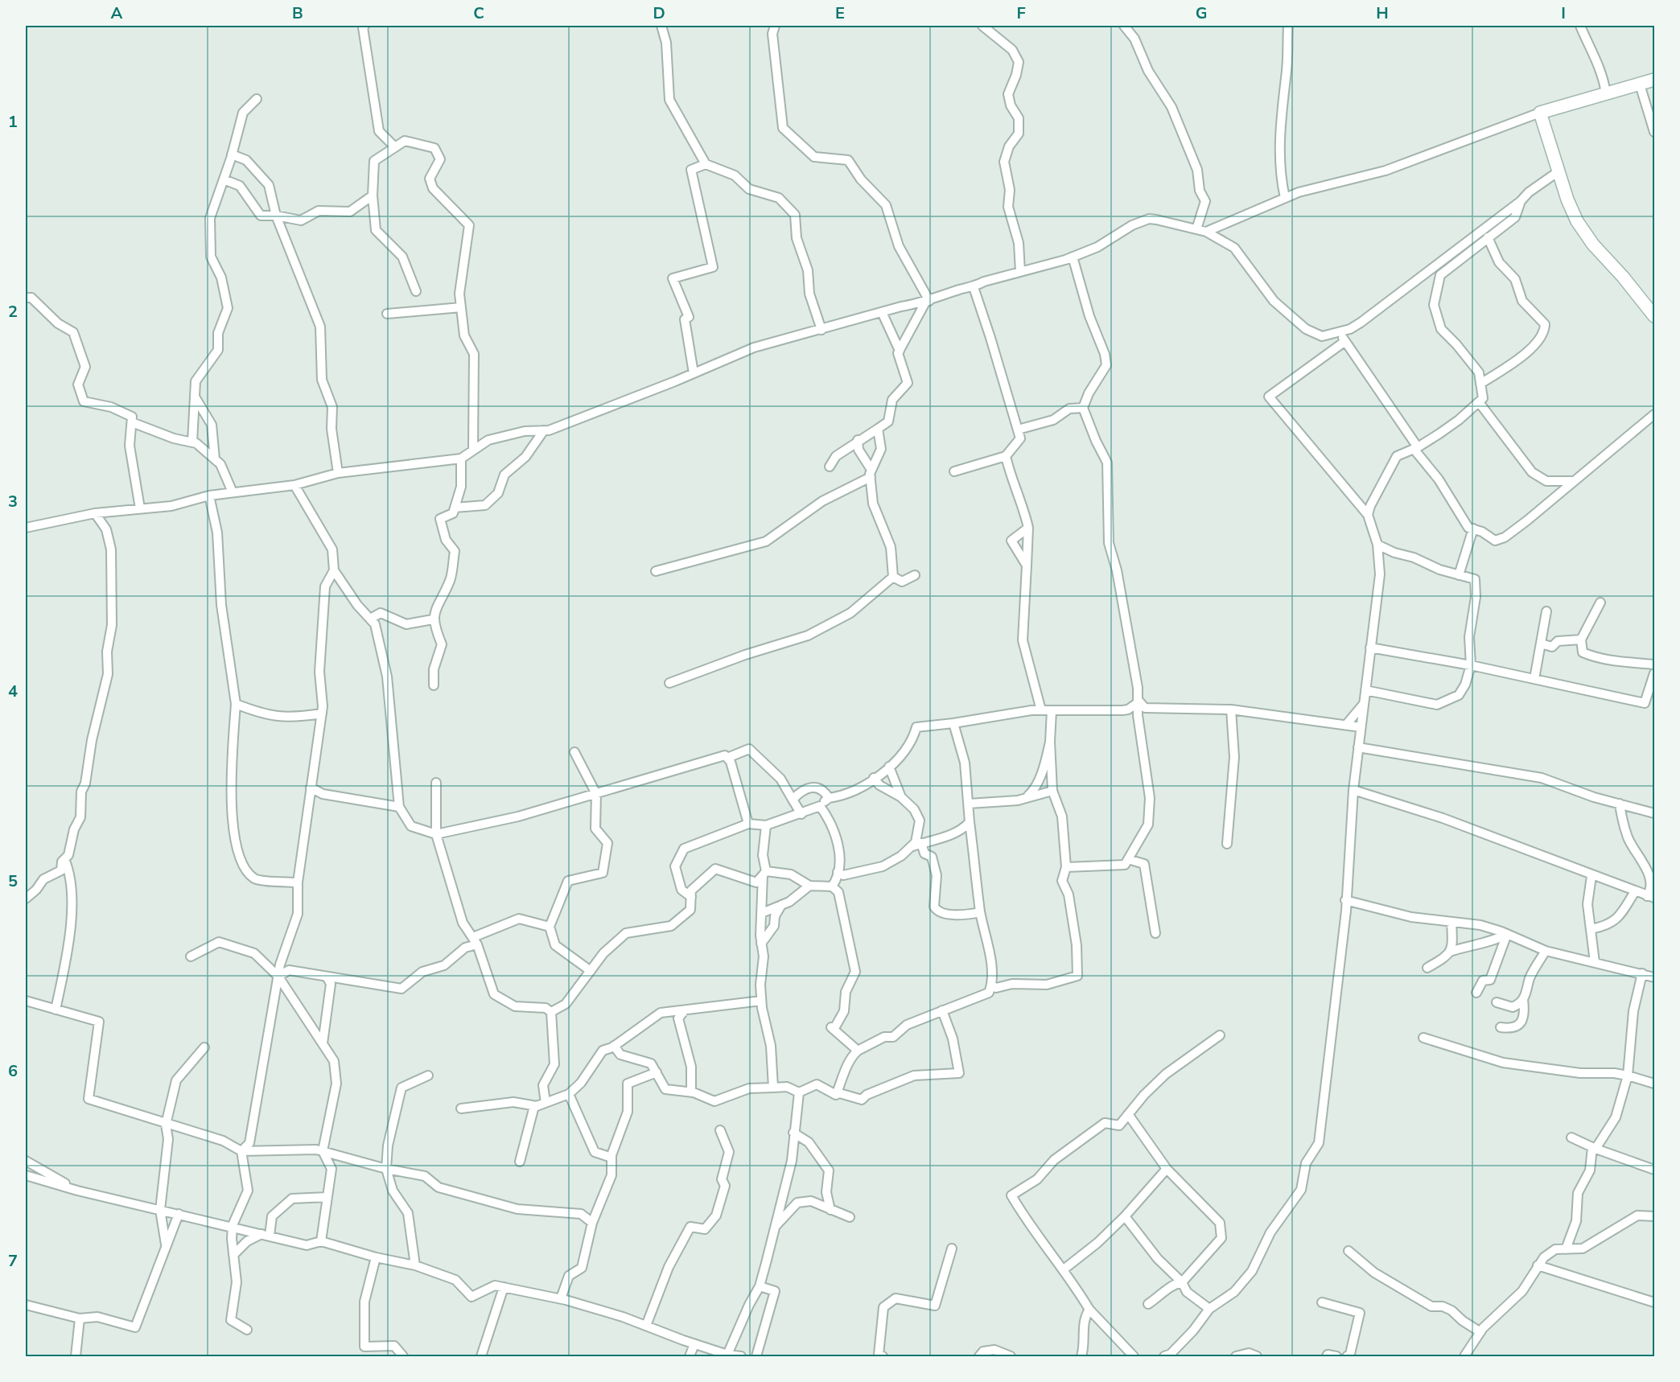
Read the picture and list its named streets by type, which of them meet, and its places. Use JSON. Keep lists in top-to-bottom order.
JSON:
{
  "grid": {
    "columns": [
      "A",
      "B",
      "C",
      "D",
      "E",
      "F",
      "G",
      "H",
      "I"
    ],
    "rows": [
      "1",
      "2",
      "3",
      "4",
      "5",
      "6",
      "7"
    ]
  }
}
